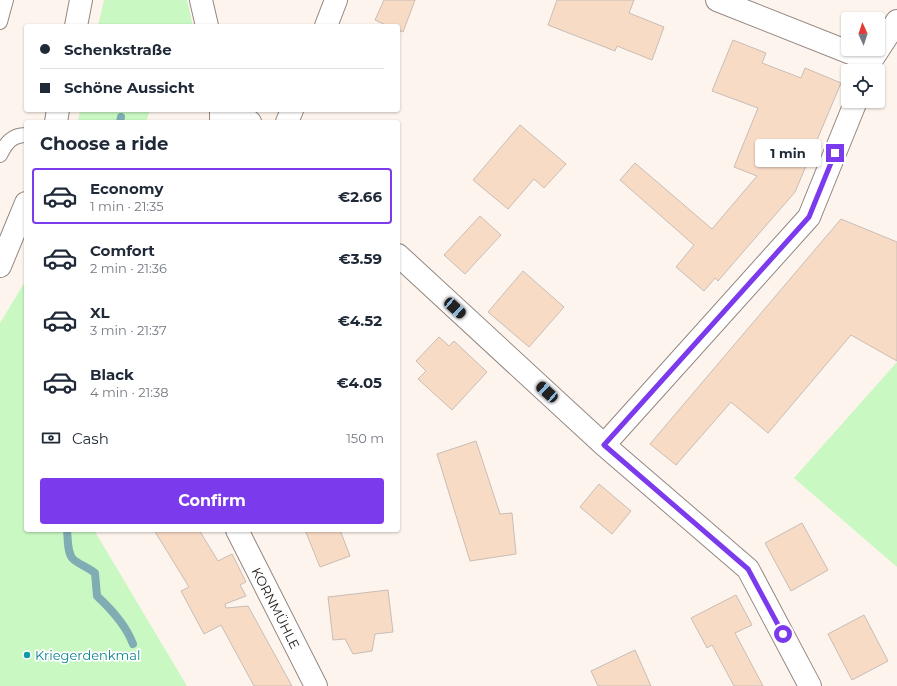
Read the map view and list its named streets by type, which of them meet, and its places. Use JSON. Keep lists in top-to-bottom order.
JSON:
{
  "streets": {
    "street": ["KORNMÜHLE"]
  },
  "places": ["Kriegerdenkmal"],
  "north": "top",
  "page": {
    "banner": ["Schenkstraße", "Schöne Aussicht"],
    "heading": "Choose a ride",
    "bubble": "1 min",
    "list": [
      {
        "name": "Economy",
        "note": "1 min · 21:35",
        "value": "€2.66"
      },
      {
        "name": "Comfort",
        "note": "2 min · 21:36",
        "value": "€3.59"
      },
      {
        "name": "XL",
        "note": "3 min · 21:37",
        "value": "€4.52"
      },
      {
        "name": "Black",
        "note": "4 min · 21:38",
        "value": "€4.05"
      }
    ],
    "pay": ["Cash", "150 m"],
    "buttons": "Confirm"
  }
}
